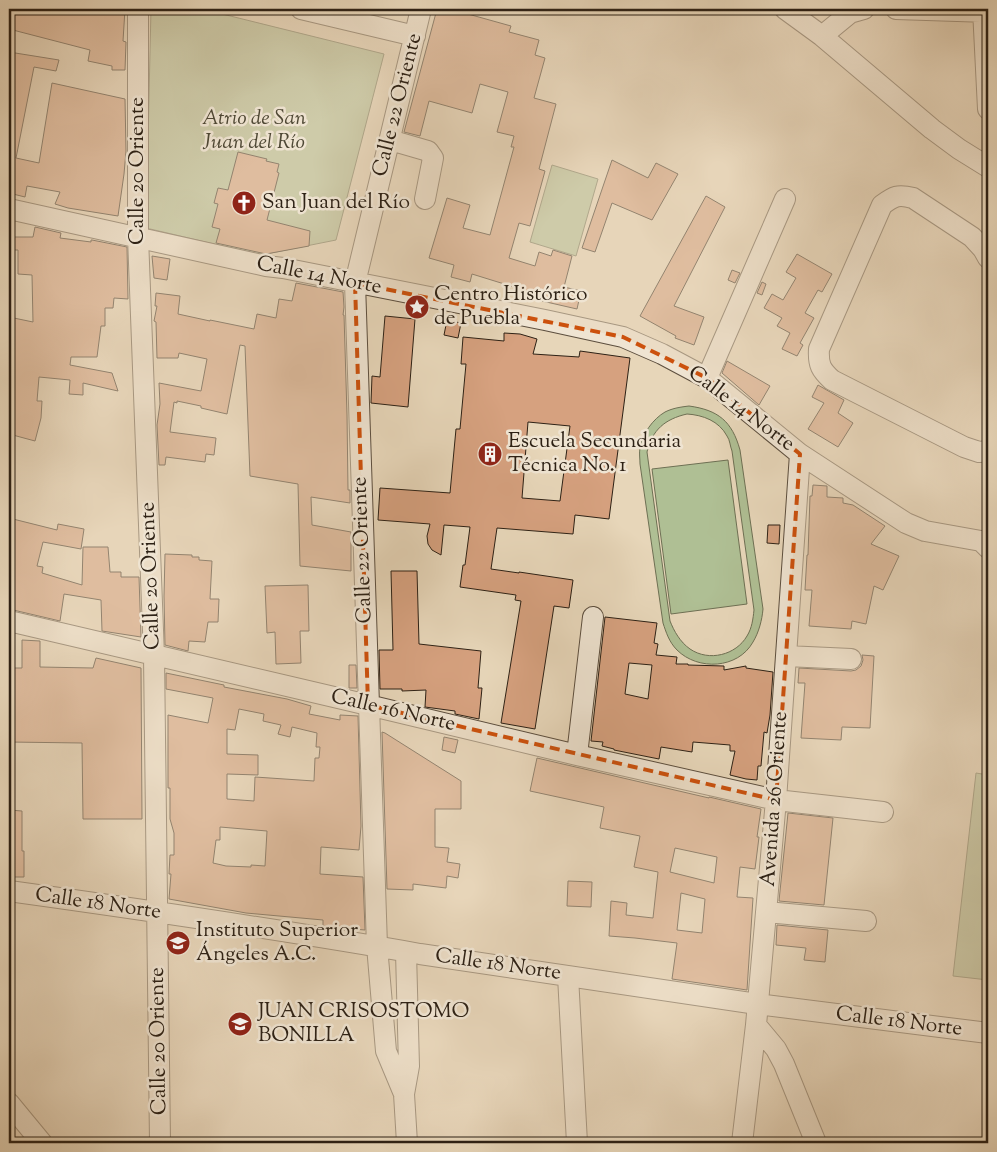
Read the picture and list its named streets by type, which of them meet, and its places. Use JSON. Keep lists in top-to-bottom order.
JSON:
{
  "streets": {
    "street": [
      "Calle 22 Oriente",
      "Calle 20 Oriente",
      "Calle 14 Norte",
      "Calle 16 Norte",
      "Avenida 26 Oriente",
      "Calle 18 Norte"
    ]
  },
  "crossings": [
    ["Calle 22 Oriente", "Calle 14 Norte"],
    ["Calle 22 Oriente", "Calle 16 Norte"],
    ["Calle 22 Oriente", "Calle 18 Norte"],
    ["Calle 20 Oriente", "Calle 14 Norte"],
    ["Calle 20 Oriente", "Calle 16 Norte"],
    ["Calle 20 Oriente", "Calle 18 Norte"],
    ["Calle 14 Norte", "Avenida 26 Oriente"],
    ["Calle 16 Norte", "Avenida 26 Oriente"],
    ["Avenida 26 Oriente", "Calle 18 Norte"]
  ],
  "parks": ["Atrio de San Juan del Río"],
  "places": {
    "church": ["San Juan del Río"],
    "place": ["Centro Histórico de Puebla"],
    "building": ["Escuela Secundaria Técnica No. 1"],
    "school or university": ["Instituto Superior Ángeles A.C.", "JUAN CRISOSTOMO BONILLA"]
  }
}
